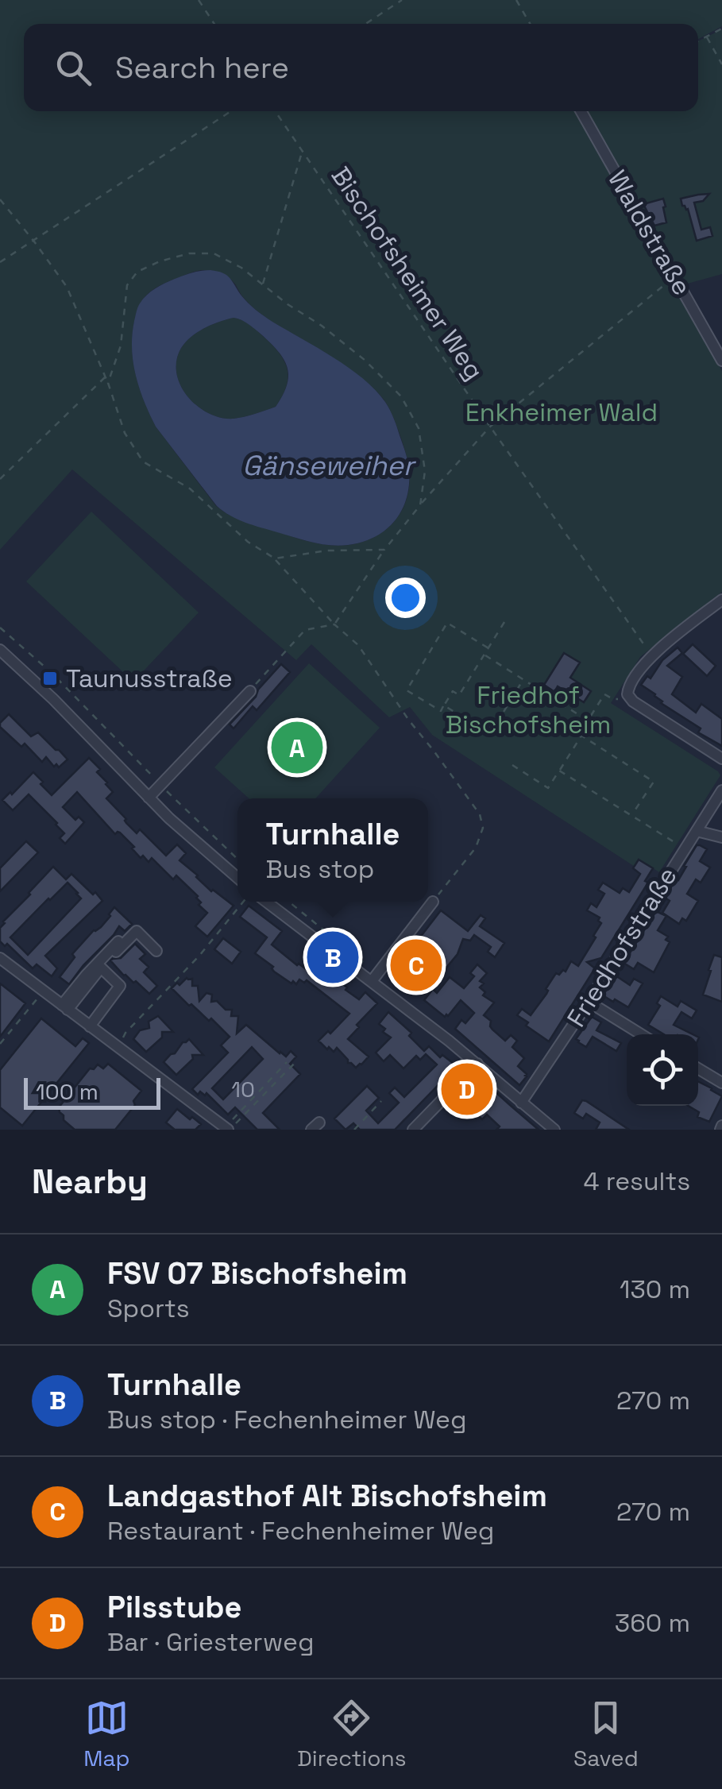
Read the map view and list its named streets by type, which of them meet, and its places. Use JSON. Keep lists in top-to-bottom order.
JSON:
{
  "streets": {
    "street": ["Waldstraße", "Friedhofstraße"],
    "path": ["Bischofsheimer Weg"]
  },
  "water": ["Gänseweiher"],
  "parks": ["Enkheimer Wald", "Friedhof Bischofsheim"],
  "places": {
    "transit": ["Taunusstraße"]
  },
  "house_numbers": ["10"],
  "scale_bar": "100 m",
  "page": {
    "search": "Search here",
    "pins": [
      "A",
      "B",
      "C",
      "D"
    ],
    "popup": ["Turnhalle", "Bus stop"],
    "scale": "100 m",
    "heading": ["Nearby", "4 results"],
    "list": [
      {
        "mark": "A",
        "name": "FSV 07 Bischofsheim",
        "note": "Sports",
        "value": "130 m"
      },
      {
        "mark": "B",
        "name": "Turnhalle",
        "note": "Bus stop · Fechenheimer Weg",
        "value": "270 m"
      },
      {
        "mark": "C",
        "name": "Landgasthof Alt Bischofsheim",
        "note": "Restaurant · Fechenheimer Weg",
        "value": "270 m"
      },
      {
        "mark": "D",
        "name": "Pilsstube",
        "note": "Bar · Griesterweg",
        "value": "360 m"
      }
    ],
    "nav": ["Map", "Directions", "Saved"]
  }
}
